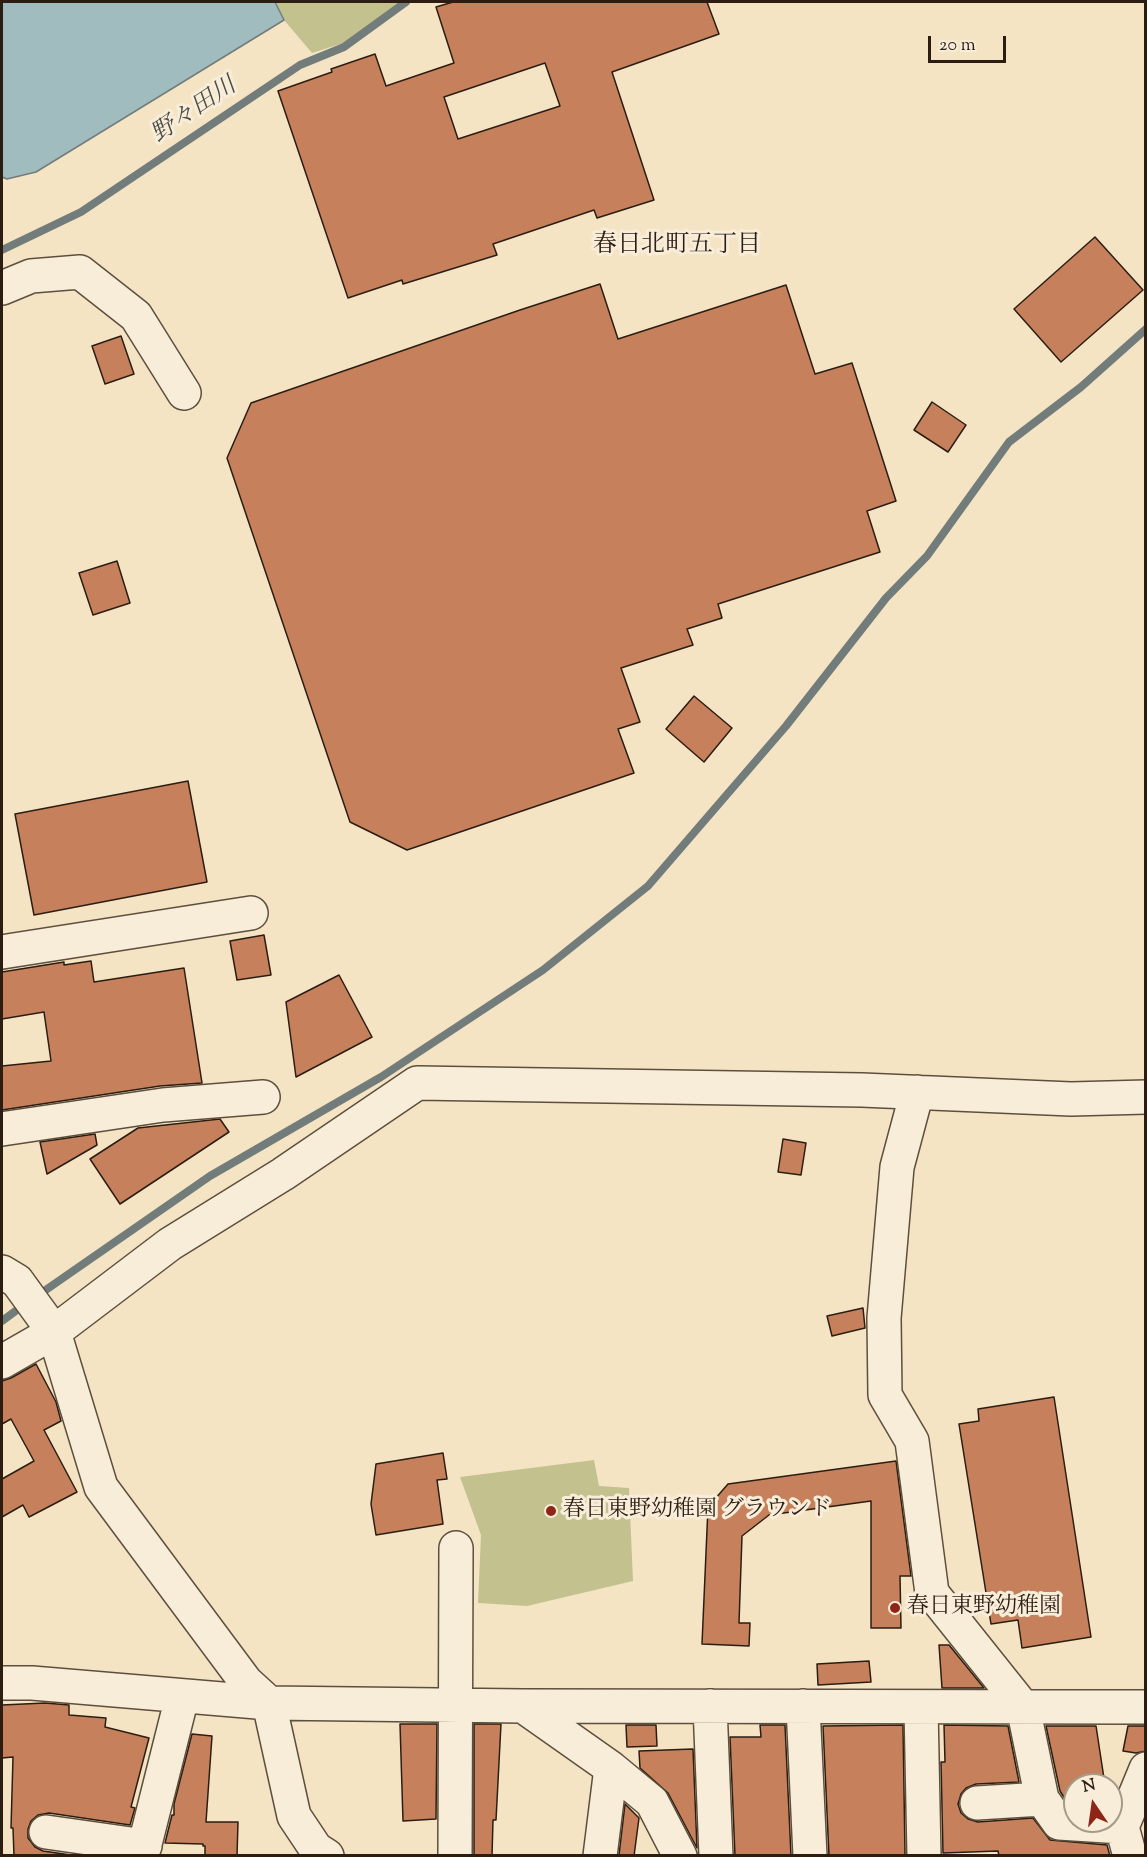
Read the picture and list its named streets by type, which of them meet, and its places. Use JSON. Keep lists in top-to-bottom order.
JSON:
{
  "districts": ["春日北町五丁目"],
  "water": ["野々田川"],
  "places": ["春日東野幼稚園 グラウンド", "春日東野幼稚園"],
  "scale_bar": "20 m",
  "north": "top"
}
